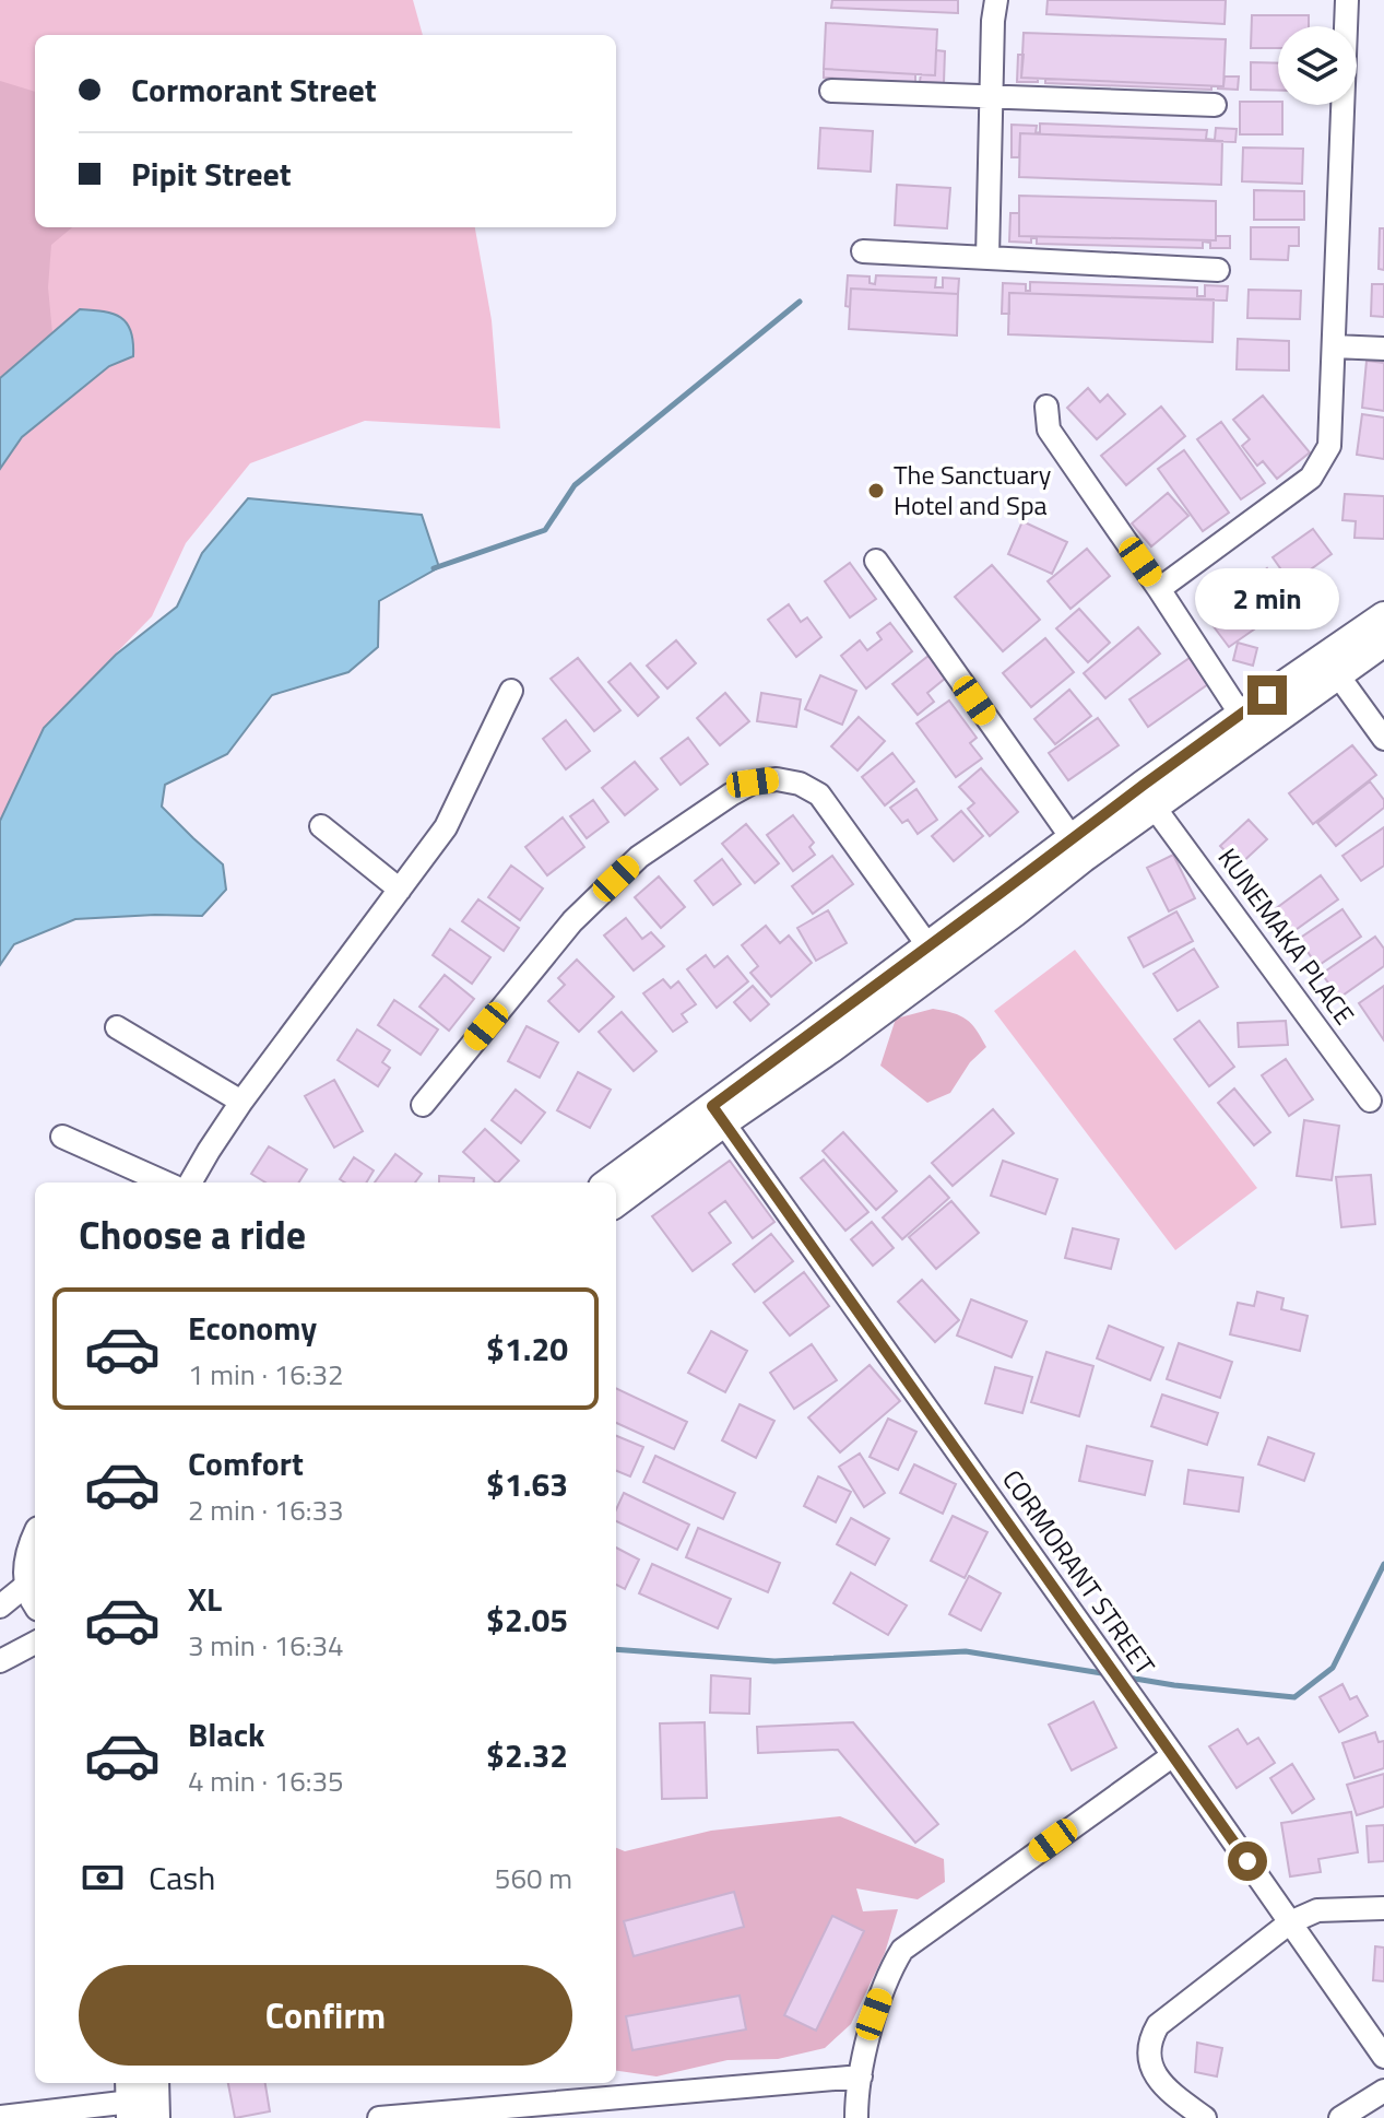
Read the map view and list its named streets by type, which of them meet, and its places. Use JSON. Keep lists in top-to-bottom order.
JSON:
{
  "streets": {
    "street": ["KUNEMAKA PLACE", "CORMORANT STREET"]
  },
  "places": ["The Sanctuary Hotel and Spa"],
  "page": {
    "banner": ["Cormorant Street", "Pipit Street"],
    "bubble": "2 min",
    "heading": "Choose a ride",
    "list": [
      {
        "name": "Economy",
        "note": "1 min · 16:32",
        "value": "$1.20"
      },
      {
        "name": "Comfort",
        "note": "2 min · 16:33",
        "value": "$1.63"
      },
      {
        "name": "XL",
        "note": "3 min · 16:34",
        "value": "$2.05"
      },
      {
        "name": "Black",
        "note": "4 min · 16:35",
        "value": "$2.32"
      }
    ],
    "pay": ["Cash", "560 m"],
    "buttons": "Confirm"
  }
}
